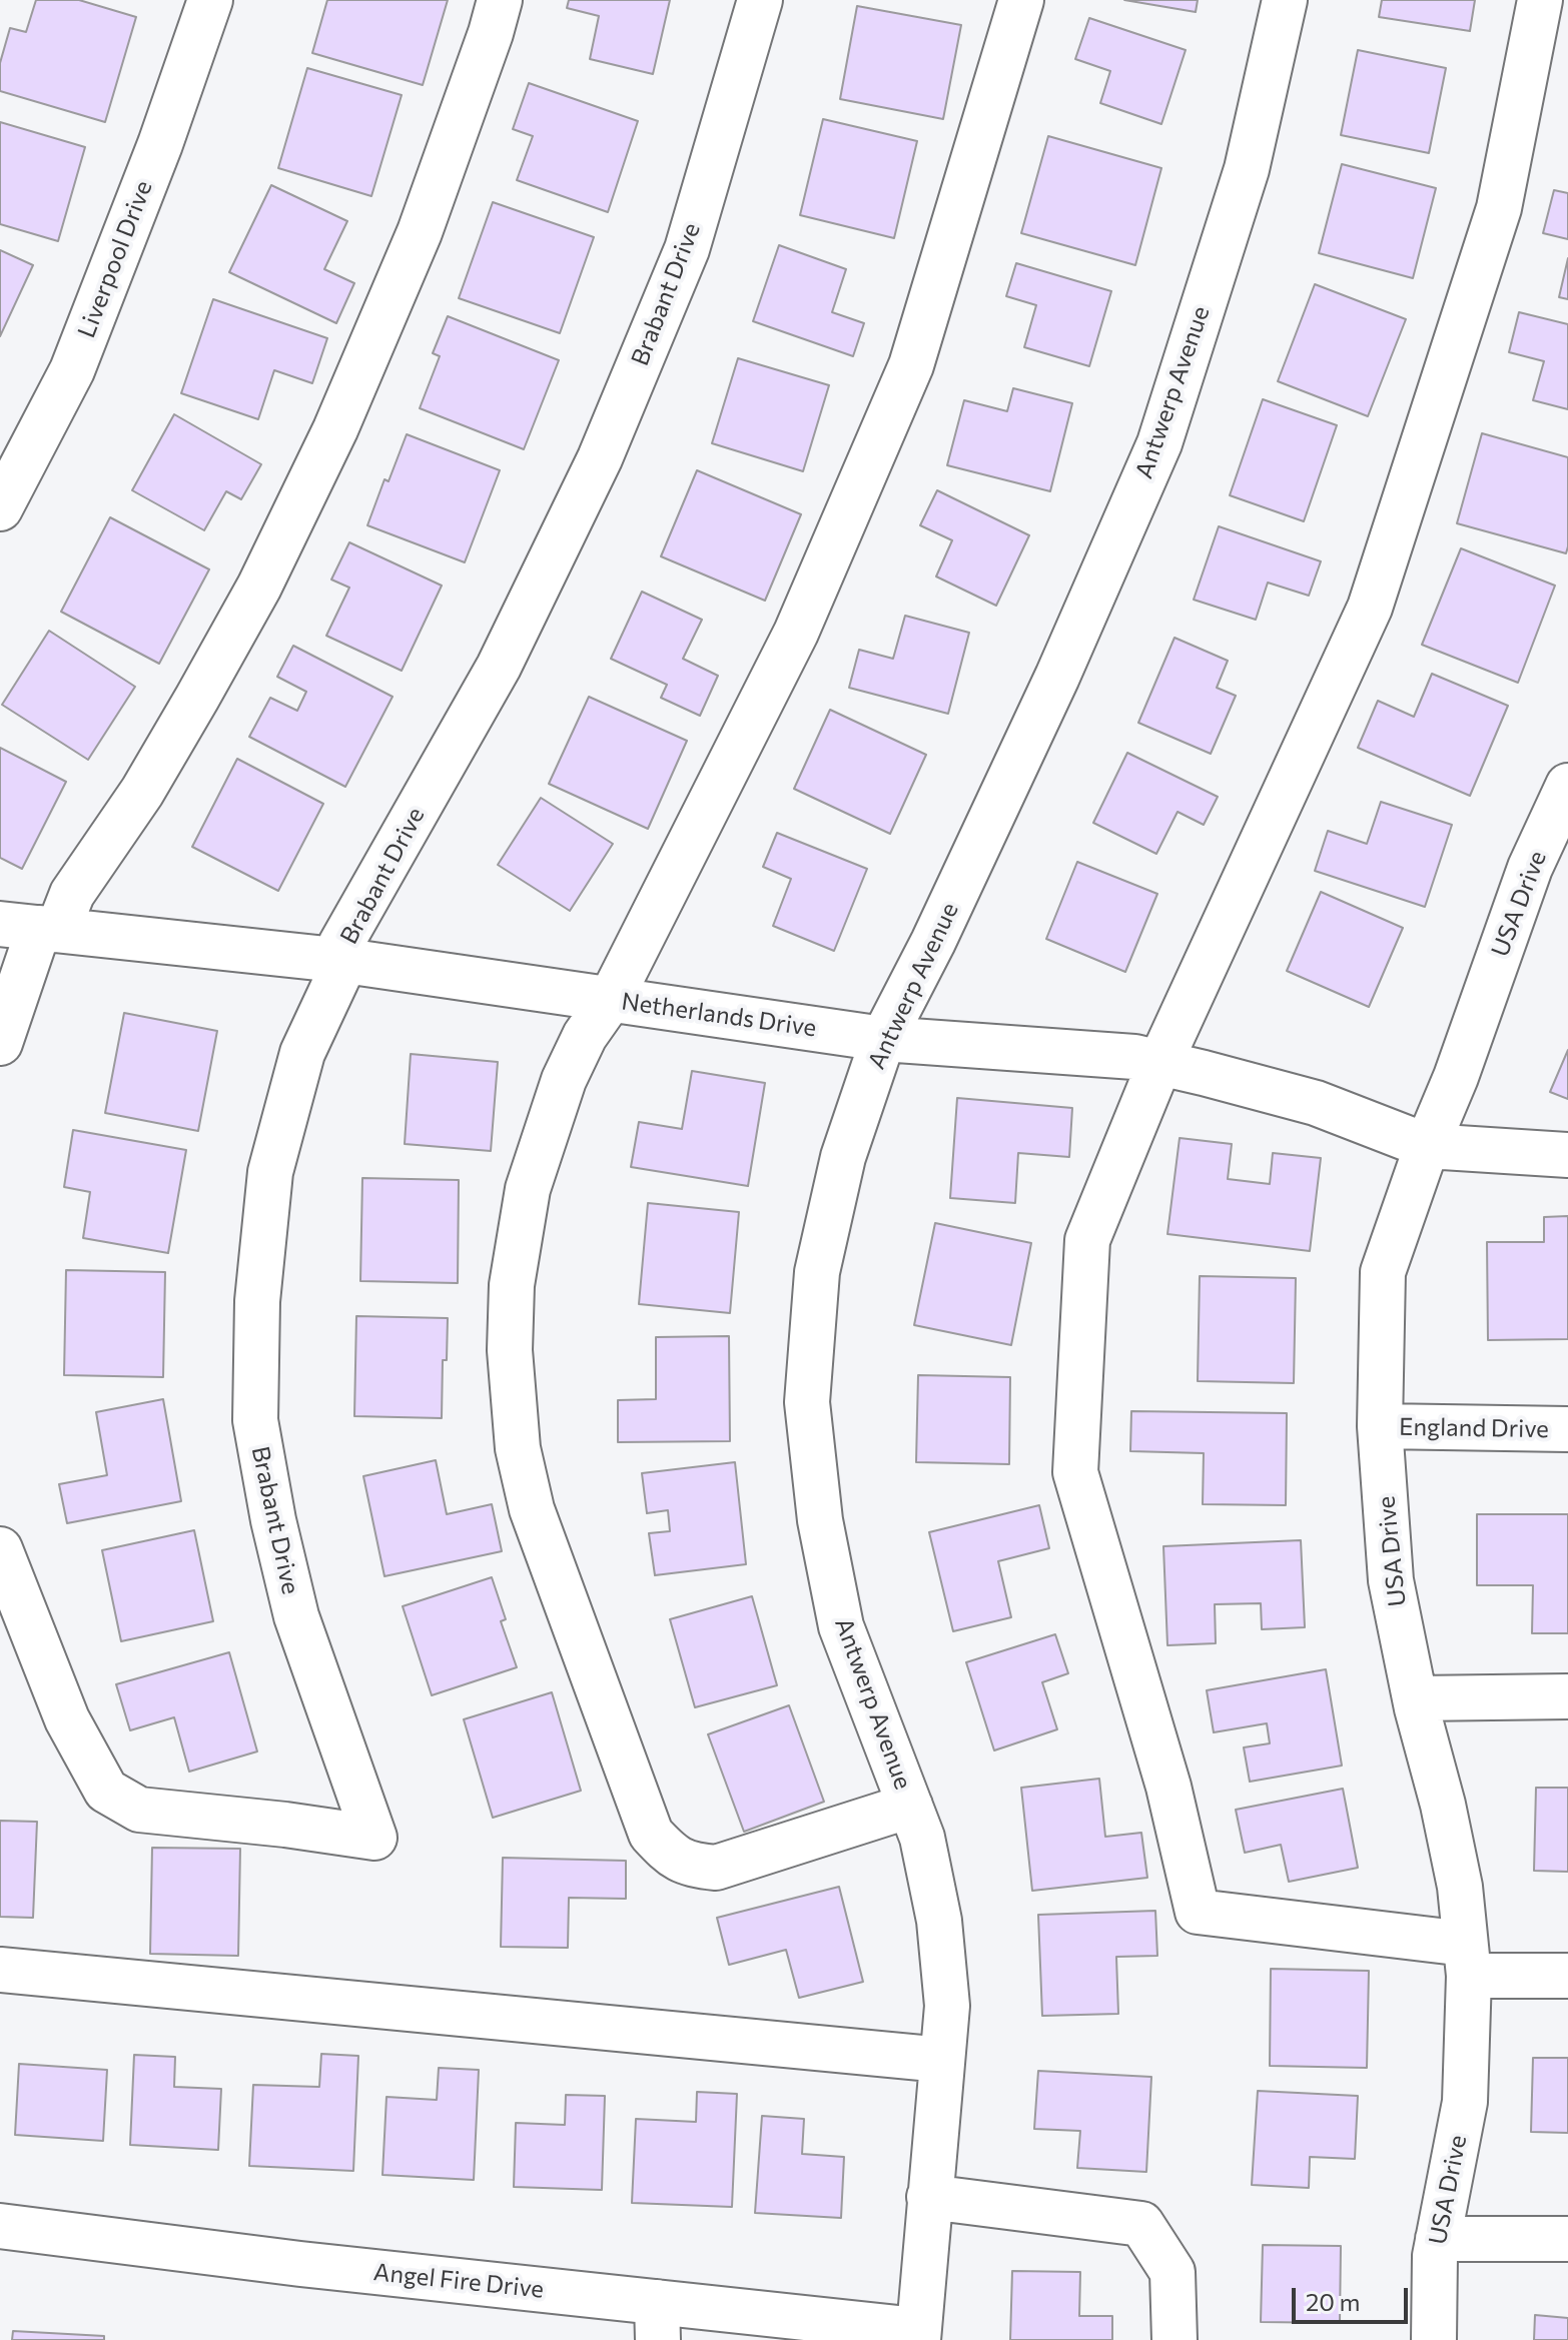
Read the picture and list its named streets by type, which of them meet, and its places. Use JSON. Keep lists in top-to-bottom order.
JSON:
{
  "streets": {
    "street": [
      "Liverpool Drive",
      "Brabant Drive",
      "Antwerp Avenue",
      "USA Drive",
      "Netherlands Drive",
      "England Drive",
      "Angel Fire Drive"
    ]
  },
  "crossings": [
    ["Brabant Drive", "Netherlands Drive"],
    ["Antwerp Avenue", "Netherlands Drive"],
    ["Antwerp Avenue", "Angel Fire Drive"],
    ["USA Drive", "Netherlands Drive"],
    ["USA Drive", "England Drive"]
  ],
  "scale_bar": "20 m"
}
